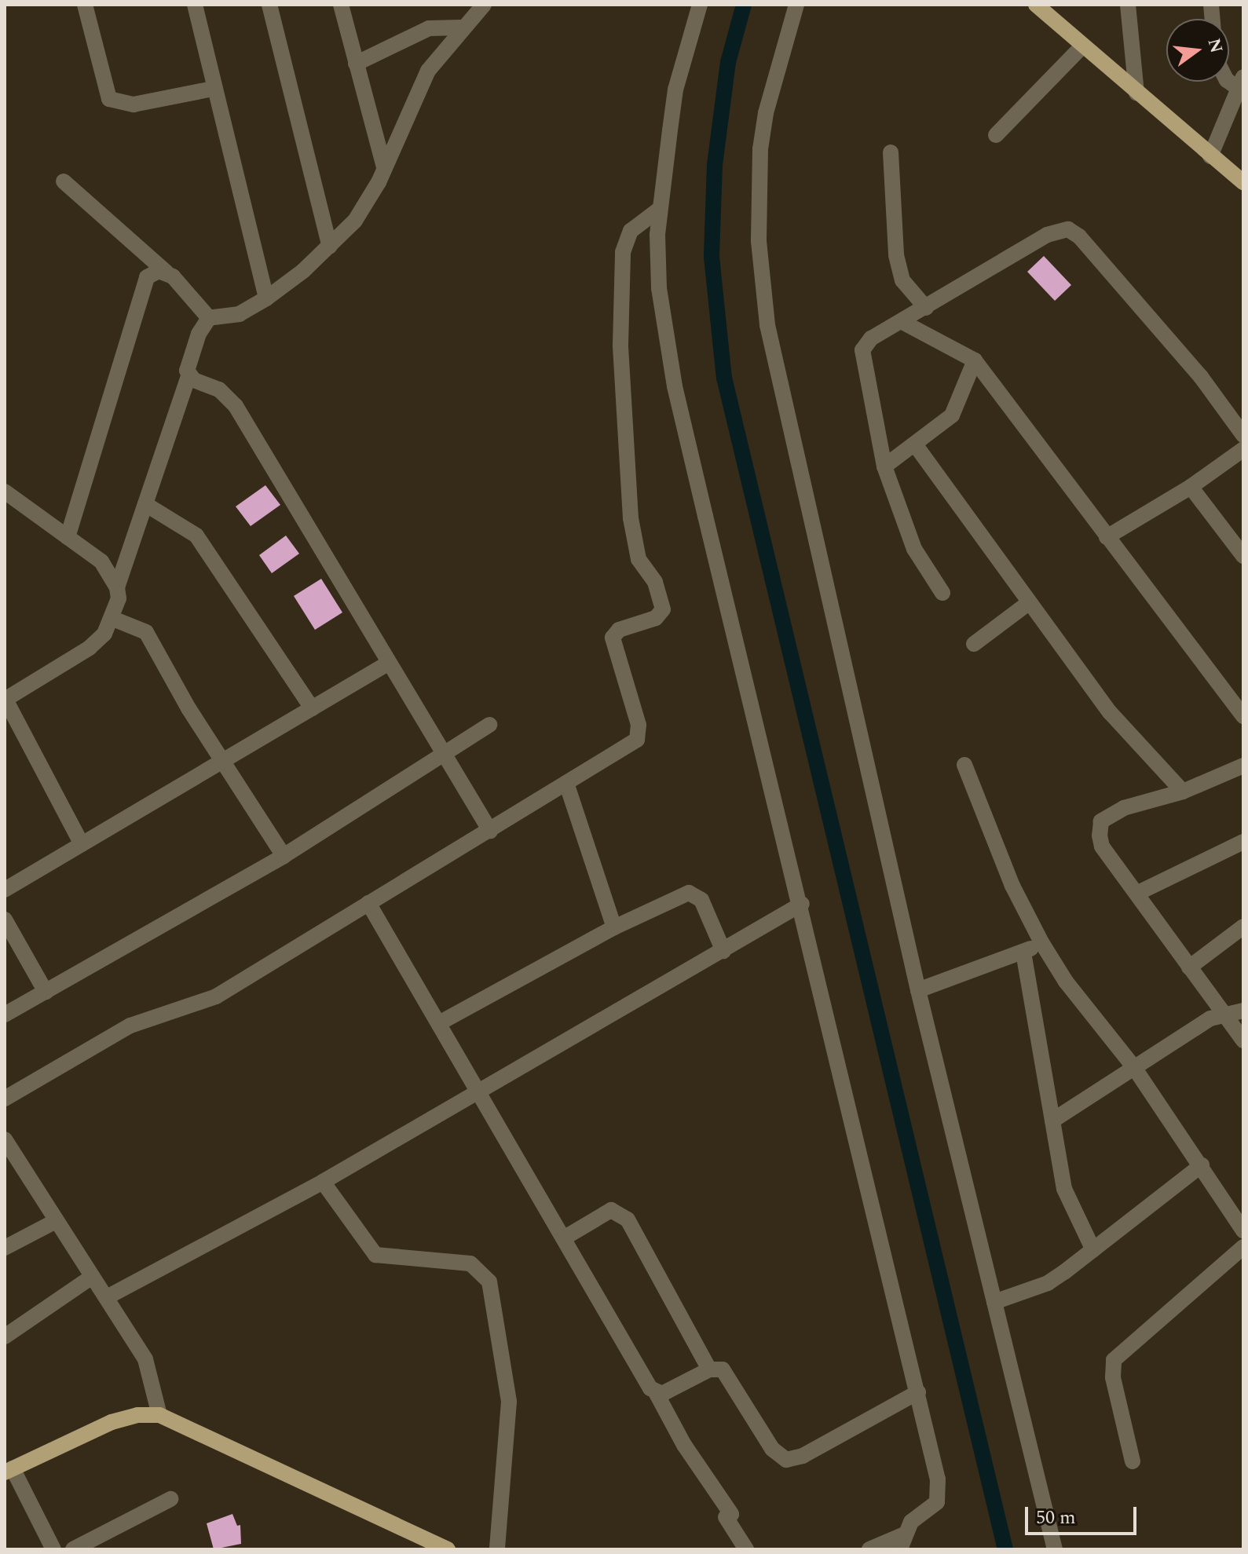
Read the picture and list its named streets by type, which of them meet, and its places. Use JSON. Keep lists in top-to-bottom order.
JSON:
{
  "scale_bar": "50 m",
  "north": "right"
}
